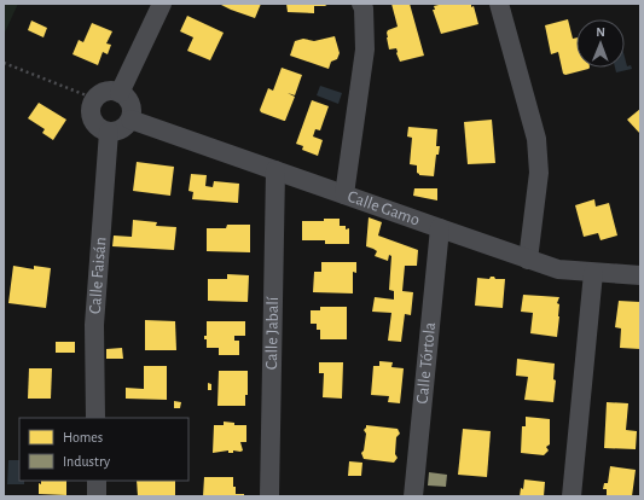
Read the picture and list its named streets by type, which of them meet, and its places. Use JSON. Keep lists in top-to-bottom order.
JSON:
{
  "streets": {
    "street": [
      "Calle Gamo",
      "Calle Faisán",
      "Calle Jabalí",
      "Calle Tórtola"
    ]
  },
  "crossings": [
    ["Calle Gamo", "Calle Faisán"],
    ["Calle Gamo", "Calle Jabalí"],
    ["Calle Gamo", "Calle Tórtola"]
  ],
  "legend": ["Homes", "Industry"],
  "north": "top"
}
